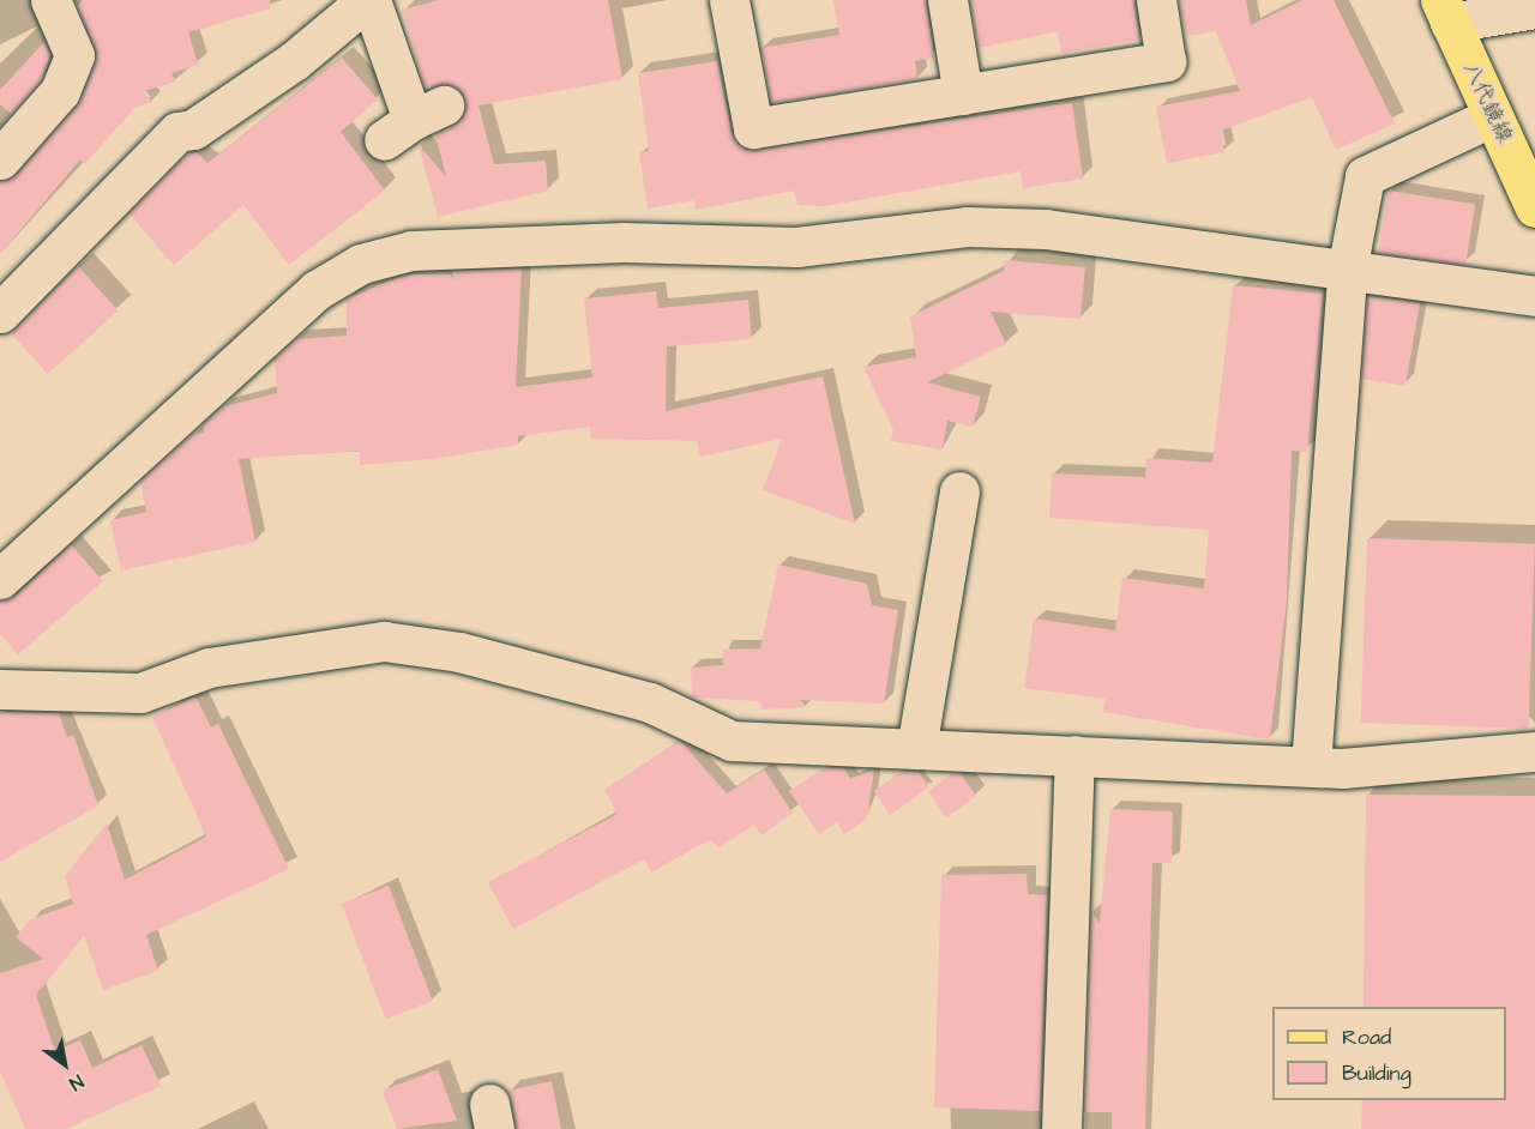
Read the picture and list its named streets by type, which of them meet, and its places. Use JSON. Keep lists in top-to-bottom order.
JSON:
{
  "streets": {
    "main road": ["八代鏡線"]
  },
  "legend": ["Road", "Building"],
  "north": "bottom right"
}
